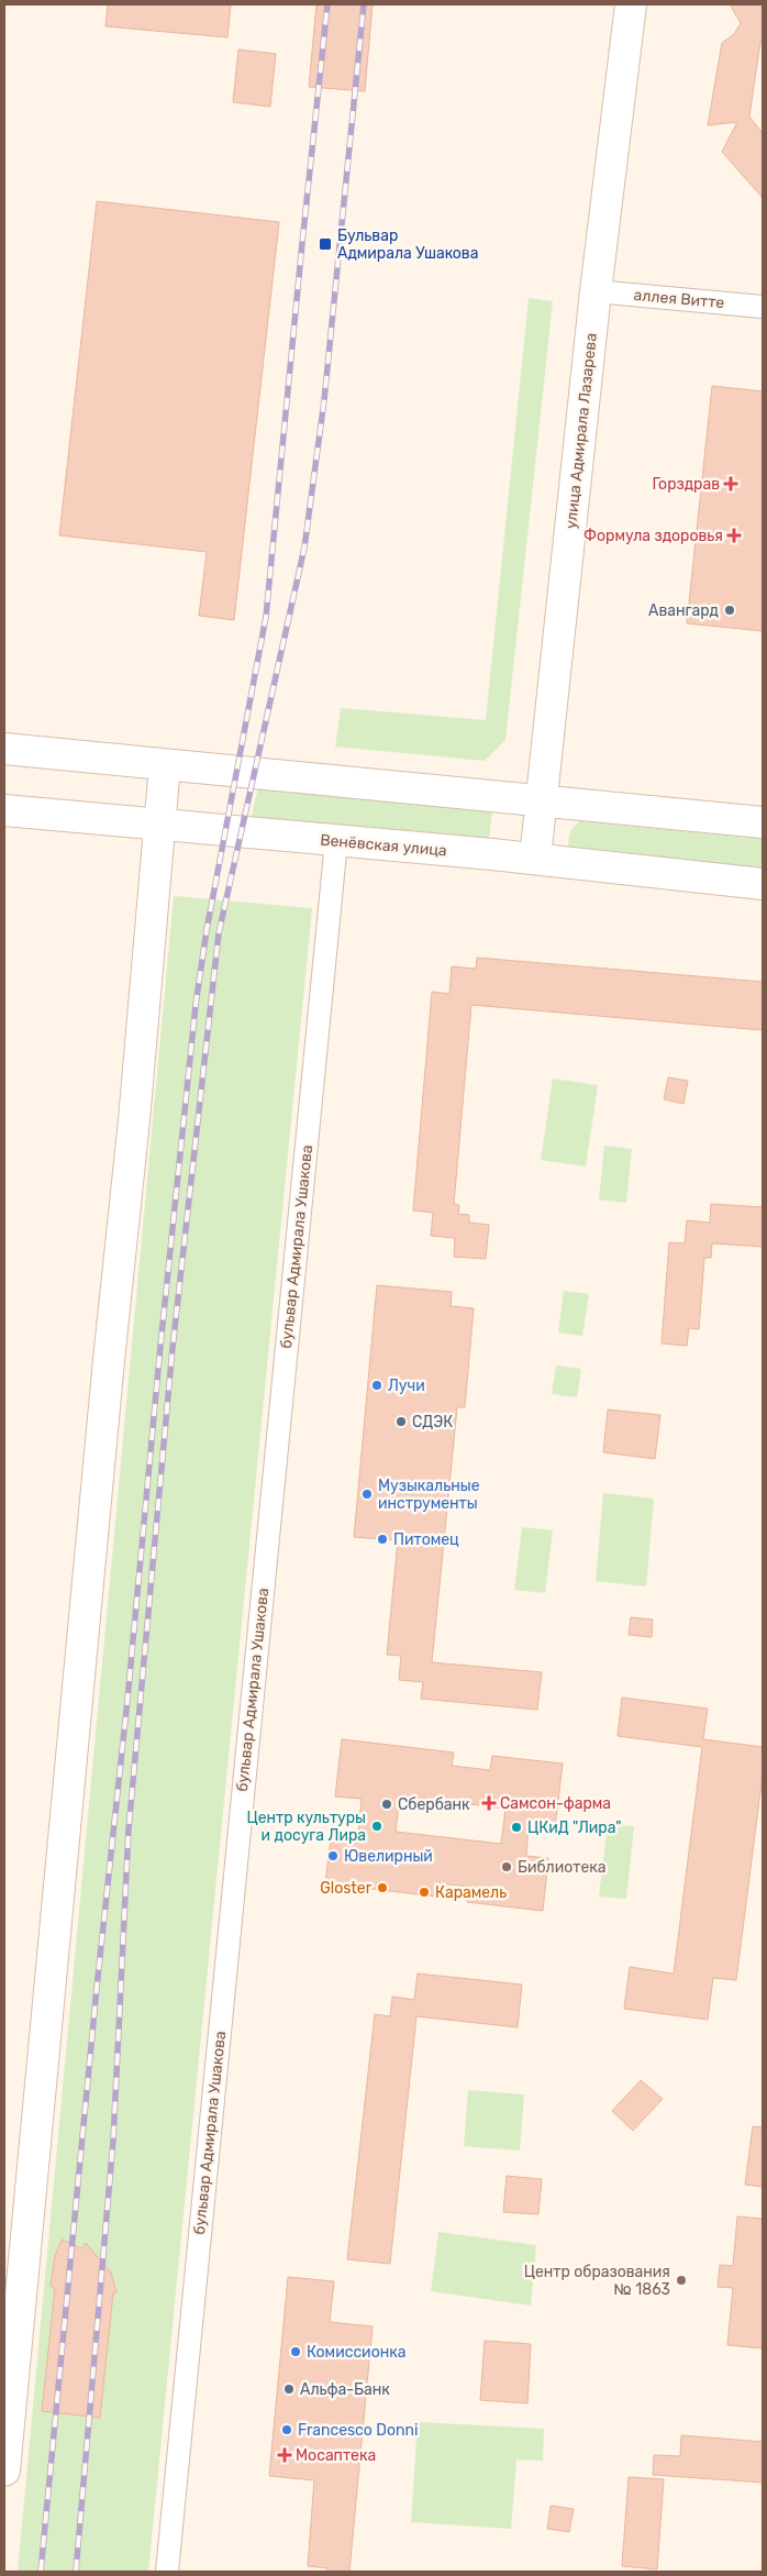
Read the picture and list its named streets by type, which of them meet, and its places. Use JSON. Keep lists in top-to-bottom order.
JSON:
{
  "streets": {
    "street": [
      "аллея Витте",
      "улица Адмирала Лазарева",
      "Венёвская улица",
      "бульвар Адмирала Ушакова"
    ]
  },
  "crossings": [
    ["аллея Витте", "улица Адмирала Лазарева"],
    ["улица Адмирала Лазарева", "Венёвская улица"],
    ["Венёвская улица", "бульвар Адмирала Ушакова"]
  ],
  "places": {
    "transit": ["Бульвар Адмирала Ушакова"],
    "health": [
      "Горздрав",
      "Формула здоровья",
      "Самсон-фарма",
      "Мосаптека"
    ],
    "other": [
      "Авангард",
      "Лучи",
      "СДЭК",
      "Музыкальные инструменты",
      "Питомец",
      "Сбербанк",
      "Центр культуры и досуга Лира",
      "ЦКиД \"Лира\"",
      "Ювелирный",
      "Библиотека",
      "Gloster",
      "Карамель",
      "Центр образования № 1863",
      "Комиссионка",
      "Альфа-Банк",
      "Francesco Donni"
    ]
  }
}
